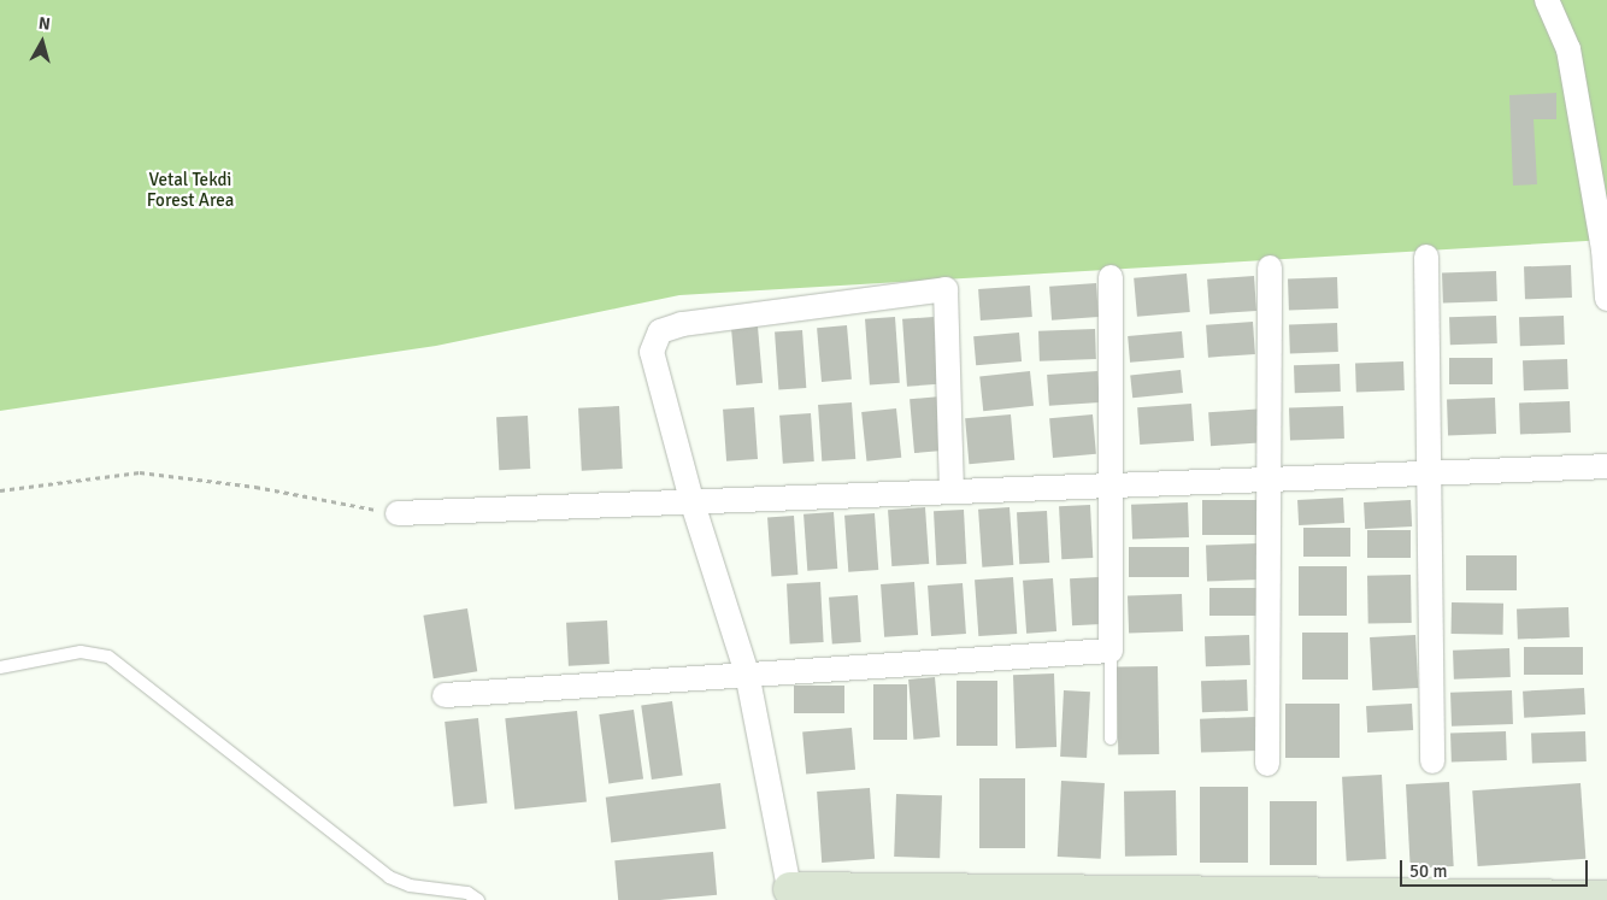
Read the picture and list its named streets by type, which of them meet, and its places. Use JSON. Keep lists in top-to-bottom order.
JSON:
{
  "parks": ["Vetal Tekdi Forest Area"],
  "scale_bar": "50 m",
  "north": "top"
}
